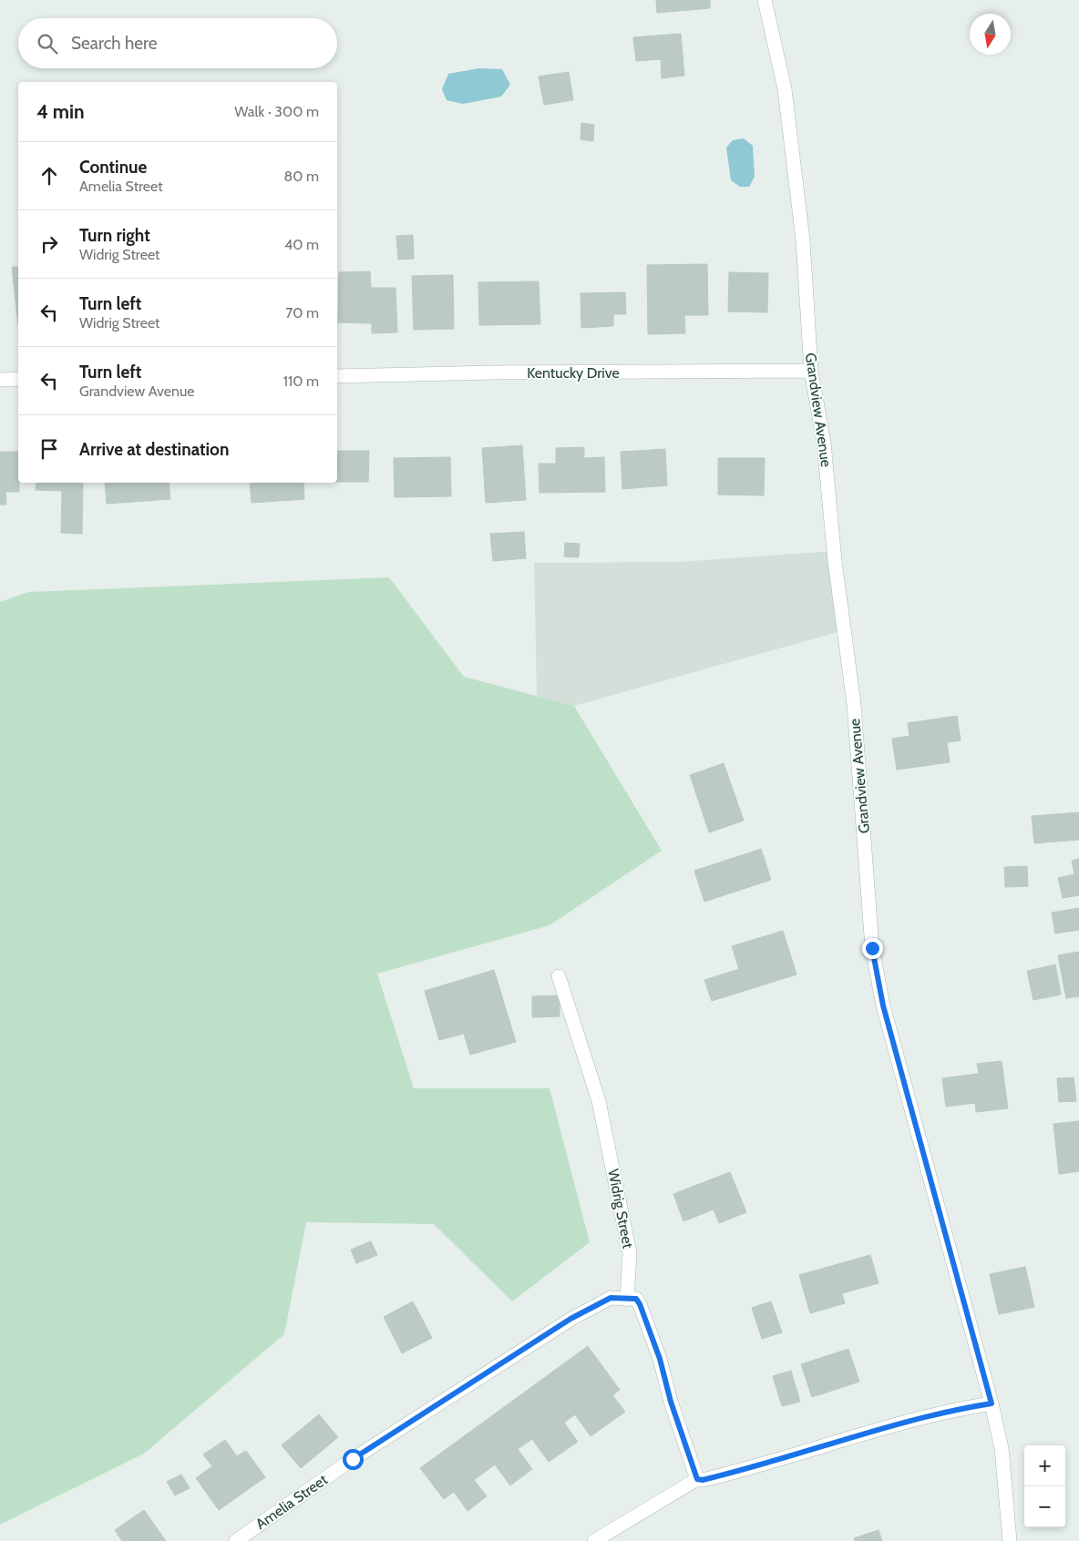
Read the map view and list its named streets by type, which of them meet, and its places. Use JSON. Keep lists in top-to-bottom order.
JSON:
{
  "streets": {
    "street": [
      "Kentucky Drive",
      "Grandview Avenue",
      "Widrig Street",
      "Amelia Street"
    ]
  },
  "crossings": [
    ["Kentucky Drive", "Grandview Avenue"],
    ["Widrig Street", "Amelia Street"]
  ],
  "north": "bottom",
  "page": {
    "search": "Search here",
    "heading": ["4 min", "Walk · 300 m"],
    "list": [
      ["Continue", "Amelia Street", "80 m"],
      ["Turn right", "Widrig Street", "40 m"],
      ["Turn left", "Widrig Street", "70 m"],
      ["Turn left", "Grandview Avenue", "110 m"],
      "Arrive at destination"
    ],
    "map_buttons": ["+", "−"]
  }
}
